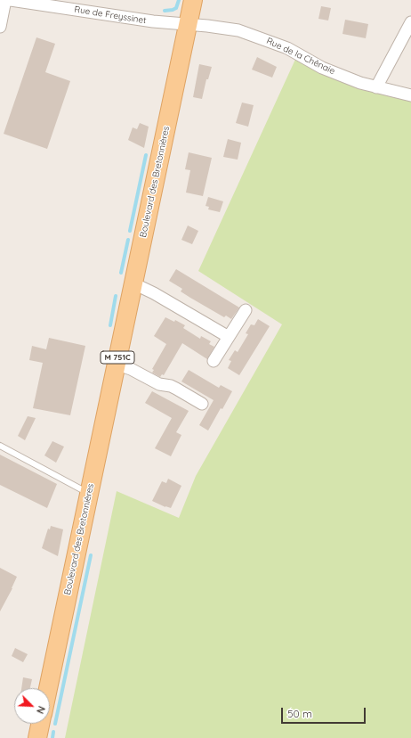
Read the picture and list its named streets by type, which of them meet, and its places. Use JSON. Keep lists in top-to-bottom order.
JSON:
{
  "streets": {
    "main road": ["Boulevard des Bretonnières", "M 751C"],
    "street": ["Rue de Freyssinet", "Rue de la Chênaie"]
  },
  "crossings": [
    ["Rue de Freyssinet", "Rue de la Chênaie"],
    ["Rue de Freyssinet", "Boulevard des Bretonnières"],
    ["Rue de la Chênaie", "Boulevard des Bretonnières"]
  ],
  "scale_bar": "50 m",
  "north": "bottom right"
}
